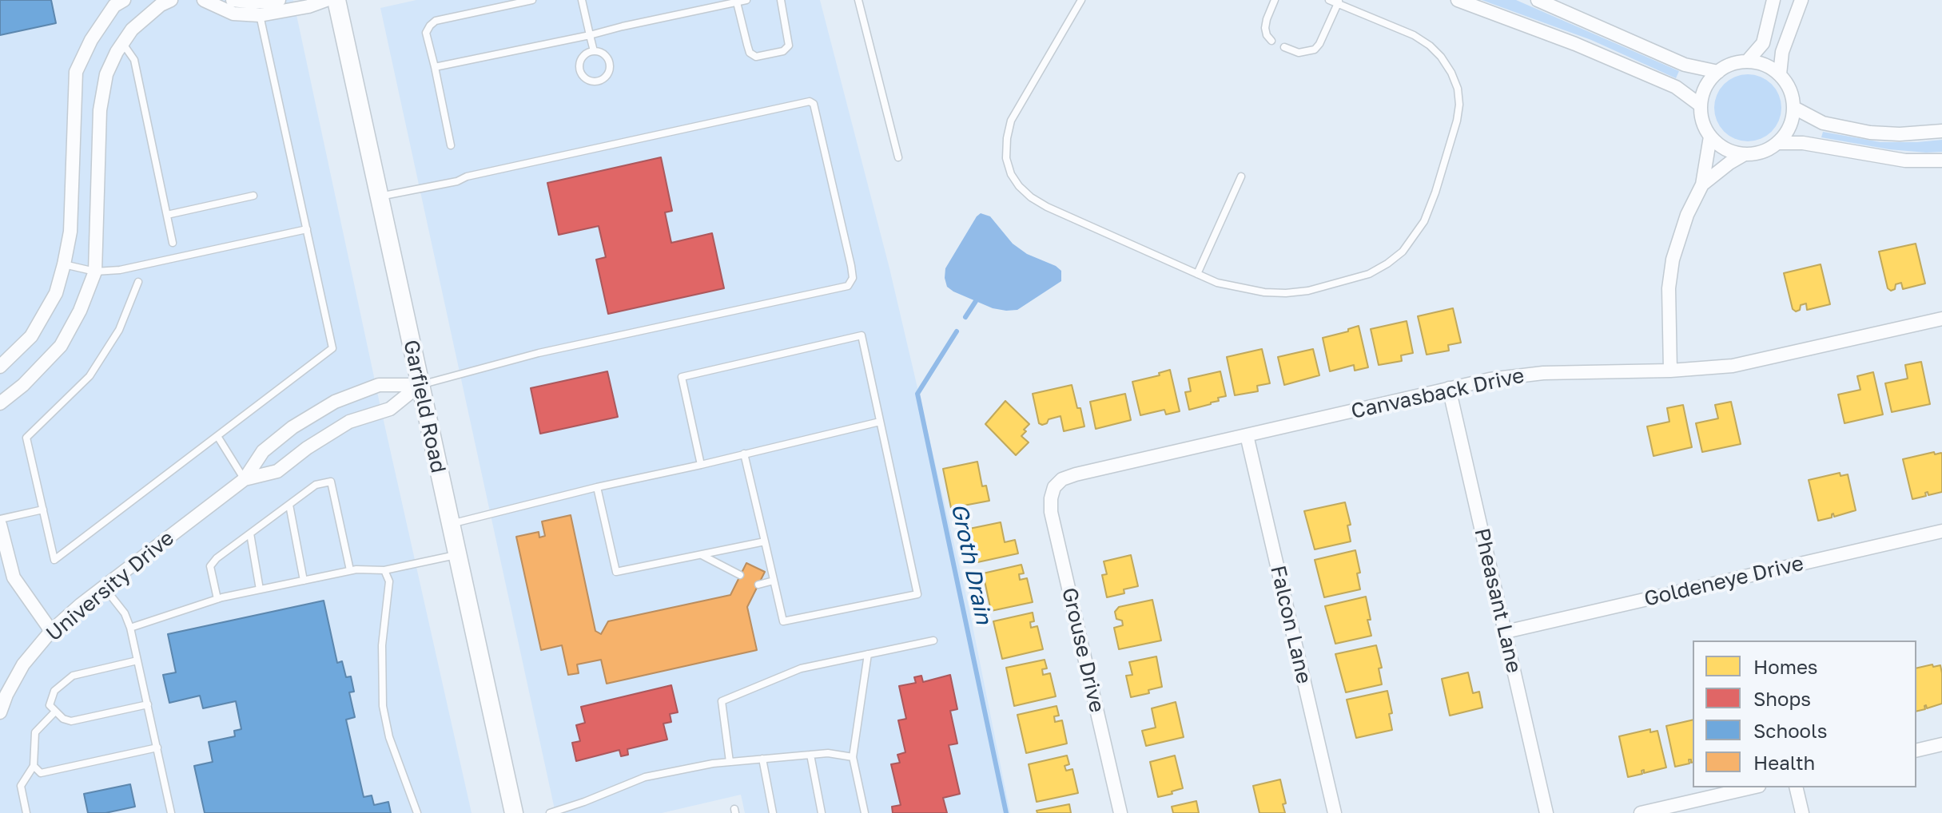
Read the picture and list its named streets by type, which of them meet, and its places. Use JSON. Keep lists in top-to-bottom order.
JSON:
{
  "streets": {
    "main road": ["Garfield Road"],
    "street": [
      "Canvasback Drive",
      "Goldeneye Drive",
      "University Drive",
      "Pheasant Lane",
      "Falcon Lane",
      "Grouse Drive"
    ]
  },
  "crossings": [
    ["Canvasback Drive", "Pheasant Lane"],
    ["Canvasback Drive", "Falcon Lane"],
    ["Canvasback Drive", "Grouse Drive"],
    ["Garfield Road", "University Drive"],
    ["Goldeneye Drive", "Pheasant Lane"]
  ],
  "water": ["Groth Drain"],
  "legend": [
    "Homes",
    "Shops",
    "Schools",
    "Health"
  ]
}
